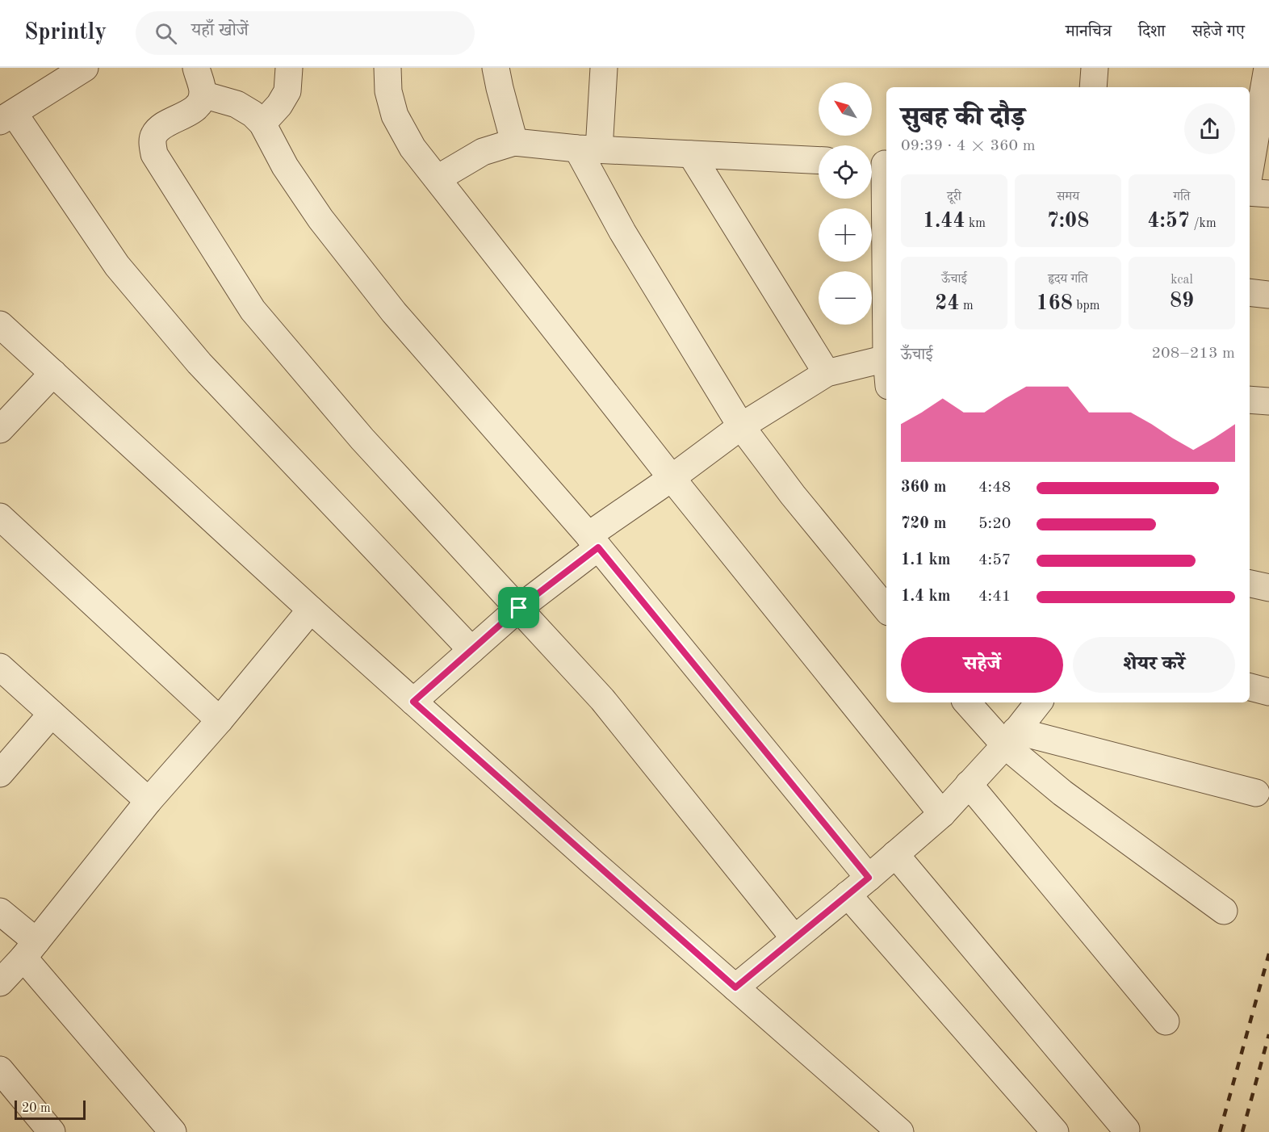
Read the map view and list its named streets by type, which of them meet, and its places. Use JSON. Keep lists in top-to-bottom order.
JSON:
{
  "scale_bar": "20 m",
  "north": "top left",
  "page": {
    "header": "Sprintly",
    "search": "यहाँ खोजें",
    "nav": ["मानचित्र", "दिशा", "सहेजे गए"],
    "map_buttons": ["+", "−"],
    "heading": ["सुबह की दौड़", "09:39 · 4 × 360 m"],
    "stats": [
      ["दूरी", "1.44 km"],
      ["समय", "7:08"],
      ["गति", "4:57 /km"],
      ["ऊँचाई", "24 m"],
      ["हृदय गति", "168 bpm"],
      ["kcal", "89"]
    ],
    "chart": ["ऊँचाई", "208–213 m"],
    "list": [
      {
        "name": "360 m",
        "note": "4:48"
      },
      {
        "name": "720 m",
        "note": "5:20"
      },
      {
        "name": "1.1 km",
        "note": "4:57"
      },
      {
        "name": "1.4 km",
        "note": "4:41"
      }
    ],
    "buttons": ["सहेजें", "शेयर करें"],
    "scale": "20 m"
  }
}
